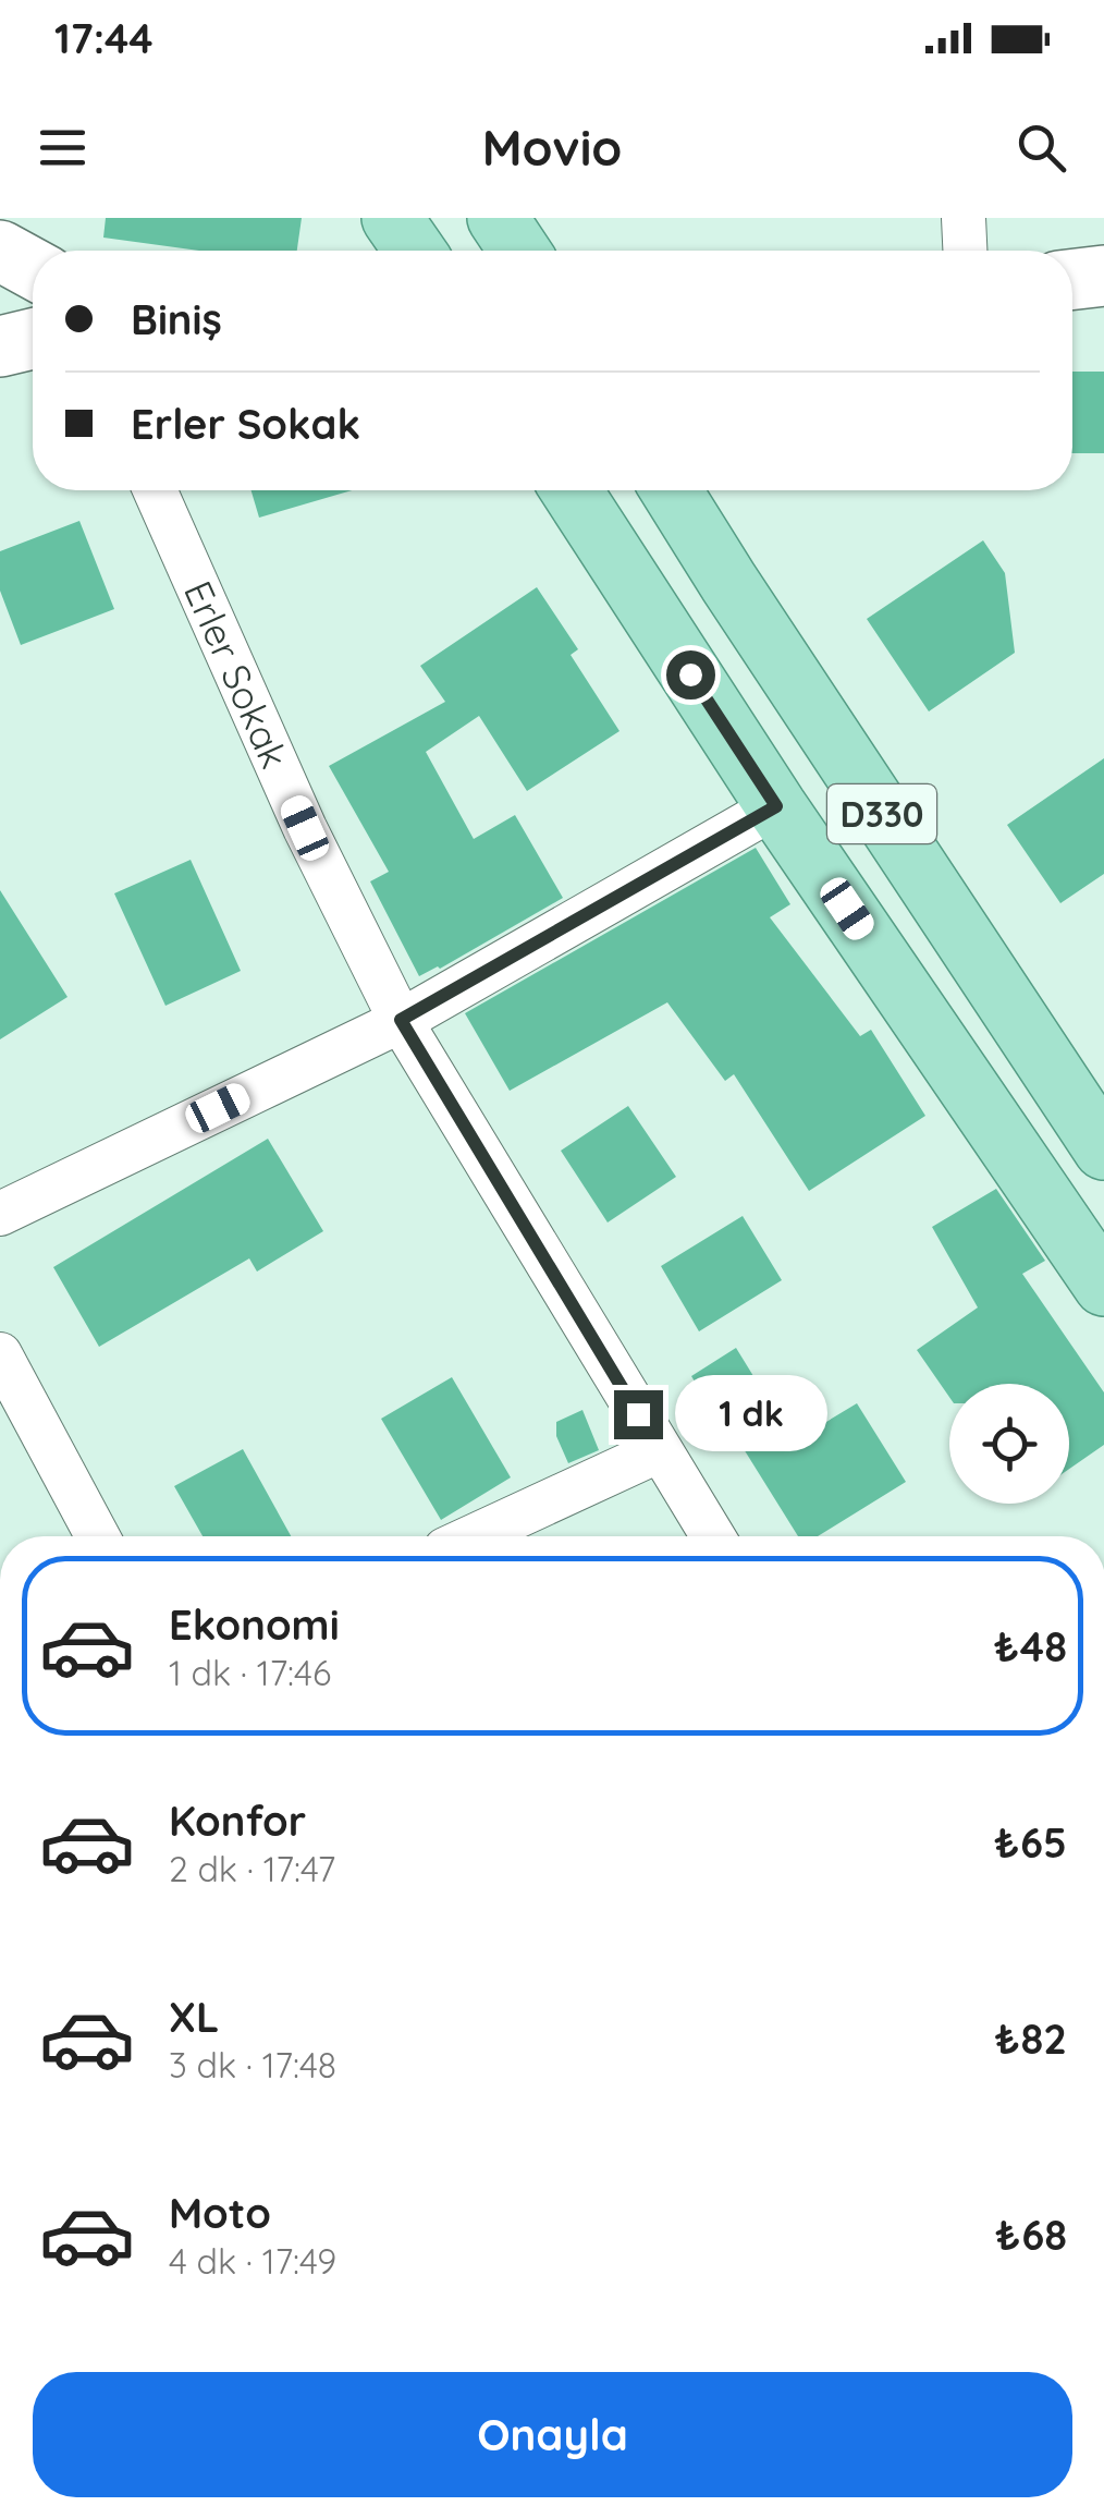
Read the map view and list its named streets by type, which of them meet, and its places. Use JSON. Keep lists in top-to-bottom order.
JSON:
{
  "streets": {
    "main road": ["D330"],
    "street": ["Erler Sokak"]
  },
  "page": {
    "status": "17:44",
    "header": "Movio",
    "banner": ["Biniş", "Erler Sokak"],
    "bubble": "1 dk",
    "list": [
      {
        "name": "Ekonomi",
        "note": "1 dk · 17:46",
        "value": "₺48"
      },
      {
        "name": "Konfor",
        "note": "2 dk · 17:47",
        "value": "₺65"
      },
      {
        "name": "XL",
        "note": "3 dk · 17:48",
        "value": "₺82"
      },
      {
        "name": "Moto",
        "note": "4 dk · 17:49",
        "value": "₺68"
      }
    ],
    "buttons": "Onayla"
  }
}
